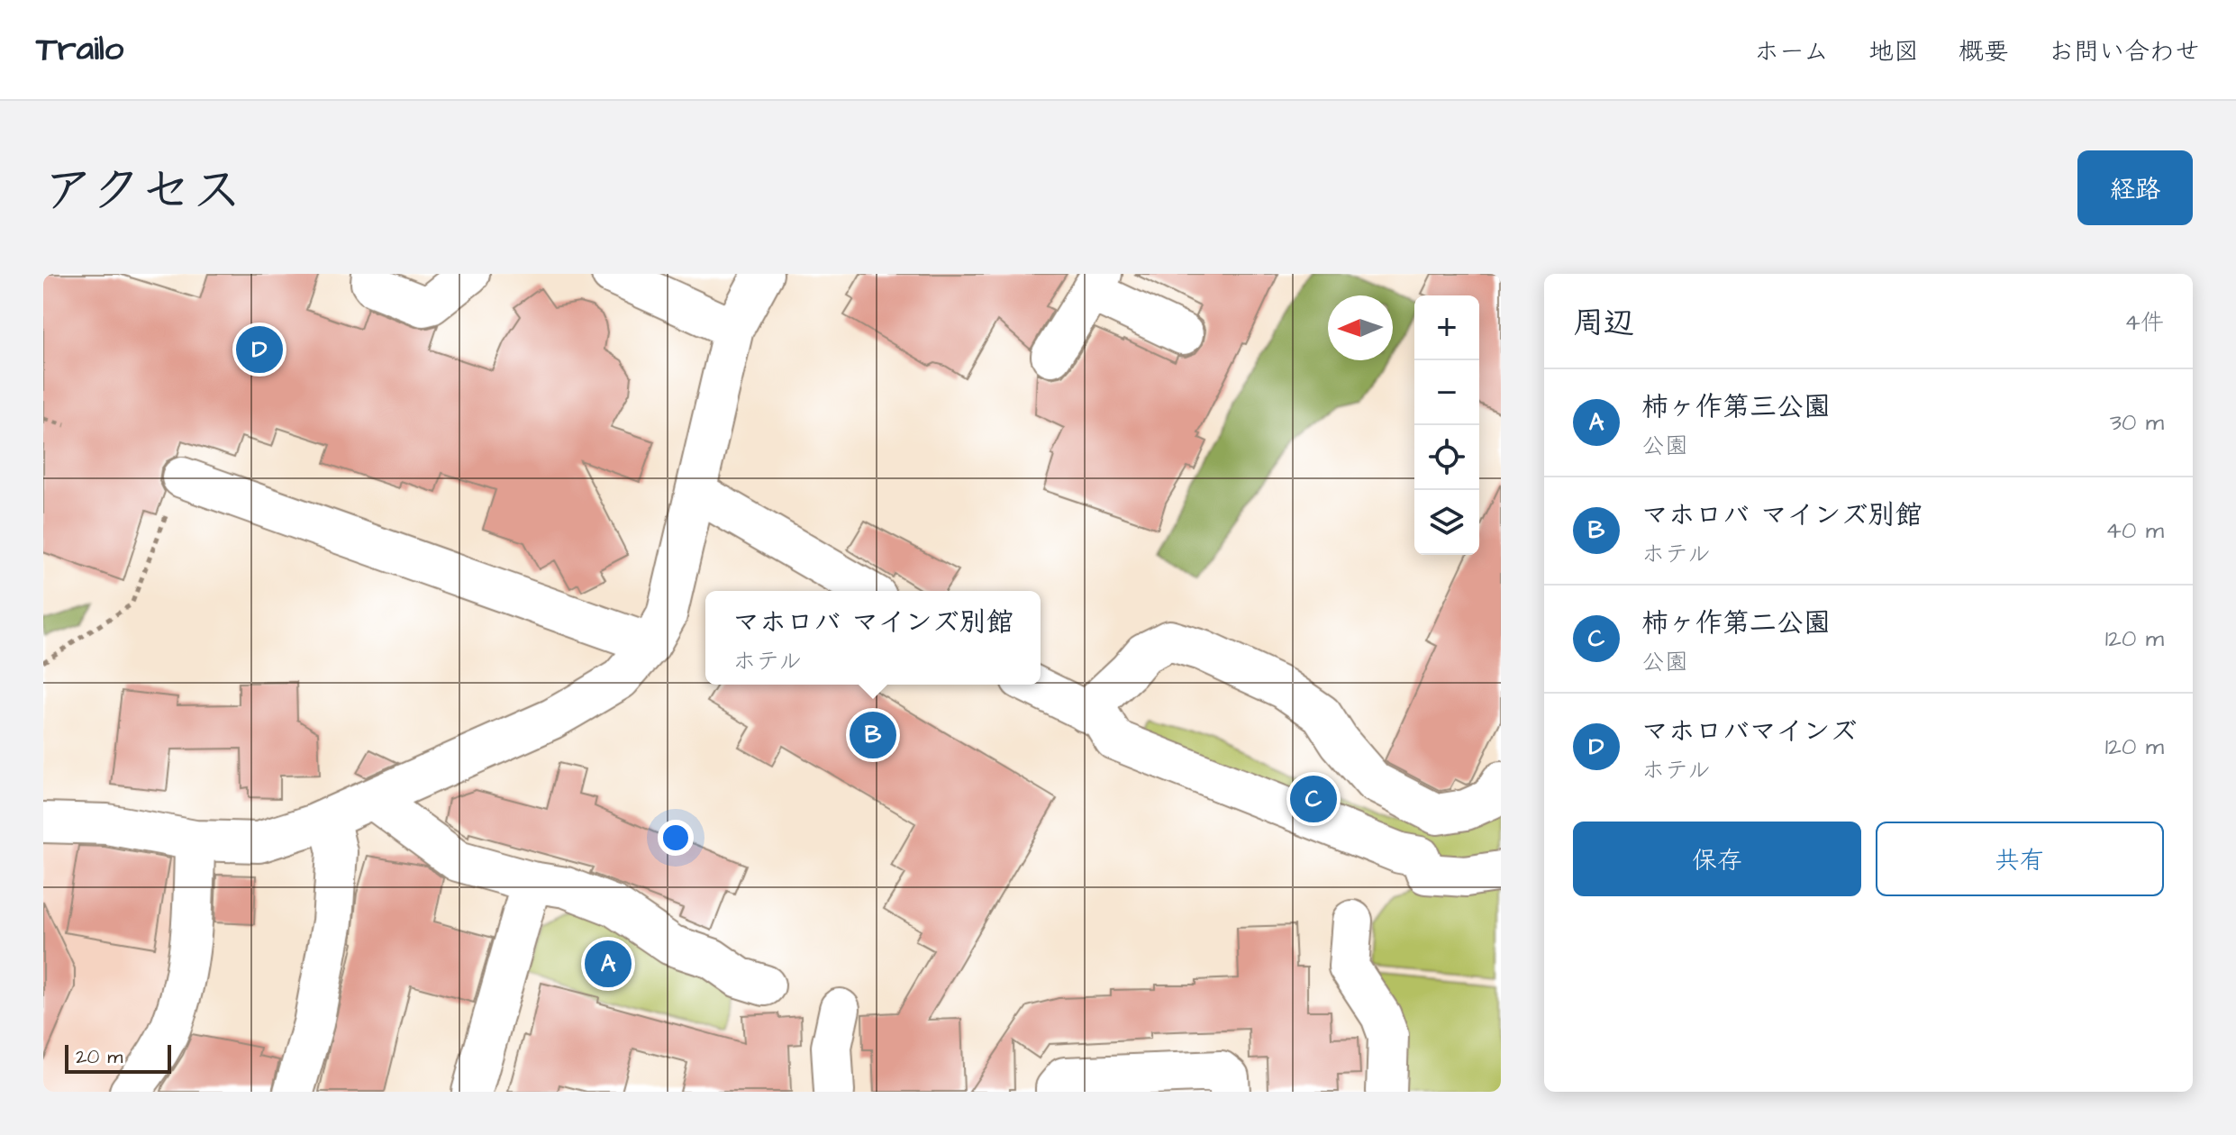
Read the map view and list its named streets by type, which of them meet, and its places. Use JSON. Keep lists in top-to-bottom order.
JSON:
{
  "scale_bar": "20 m",
  "north": "left",
  "page": {
    "header": "Trailo",
    "nav": [
      "ホーム",
      "地図",
      "概要",
      "お問い合わせ"
    ],
    "title": "アクセス",
    "buttons": [
      "経路",
      ["保存", "共有"]
    ],
    "heading": ["周辺", "4件"],
    "map_buttons": ["+", "−"],
    "pins": [
      "D",
      "B",
      "C",
      "A"
    ],
    "list": [
      {
        "mark": "A",
        "name": "柿ヶ作第三公園",
        "note": "公園",
        "value": "30 m"
      },
      {
        "mark": "B",
        "name": "マホロバ マインズ別館",
        "note": "ホテル",
        "value": "40 m"
      },
      {
        "mark": "C",
        "name": "柿ヶ作第二公園",
        "note": "公園",
        "value": "120 m"
      },
      {
        "mark": "D",
        "name": "マホロバマインズ",
        "note": "ホテル",
        "value": "120 m"
      }
    ],
    "popup": ["マホロバ マインズ別館", "ホテル"],
    "scale": "20 m"
  }
}
